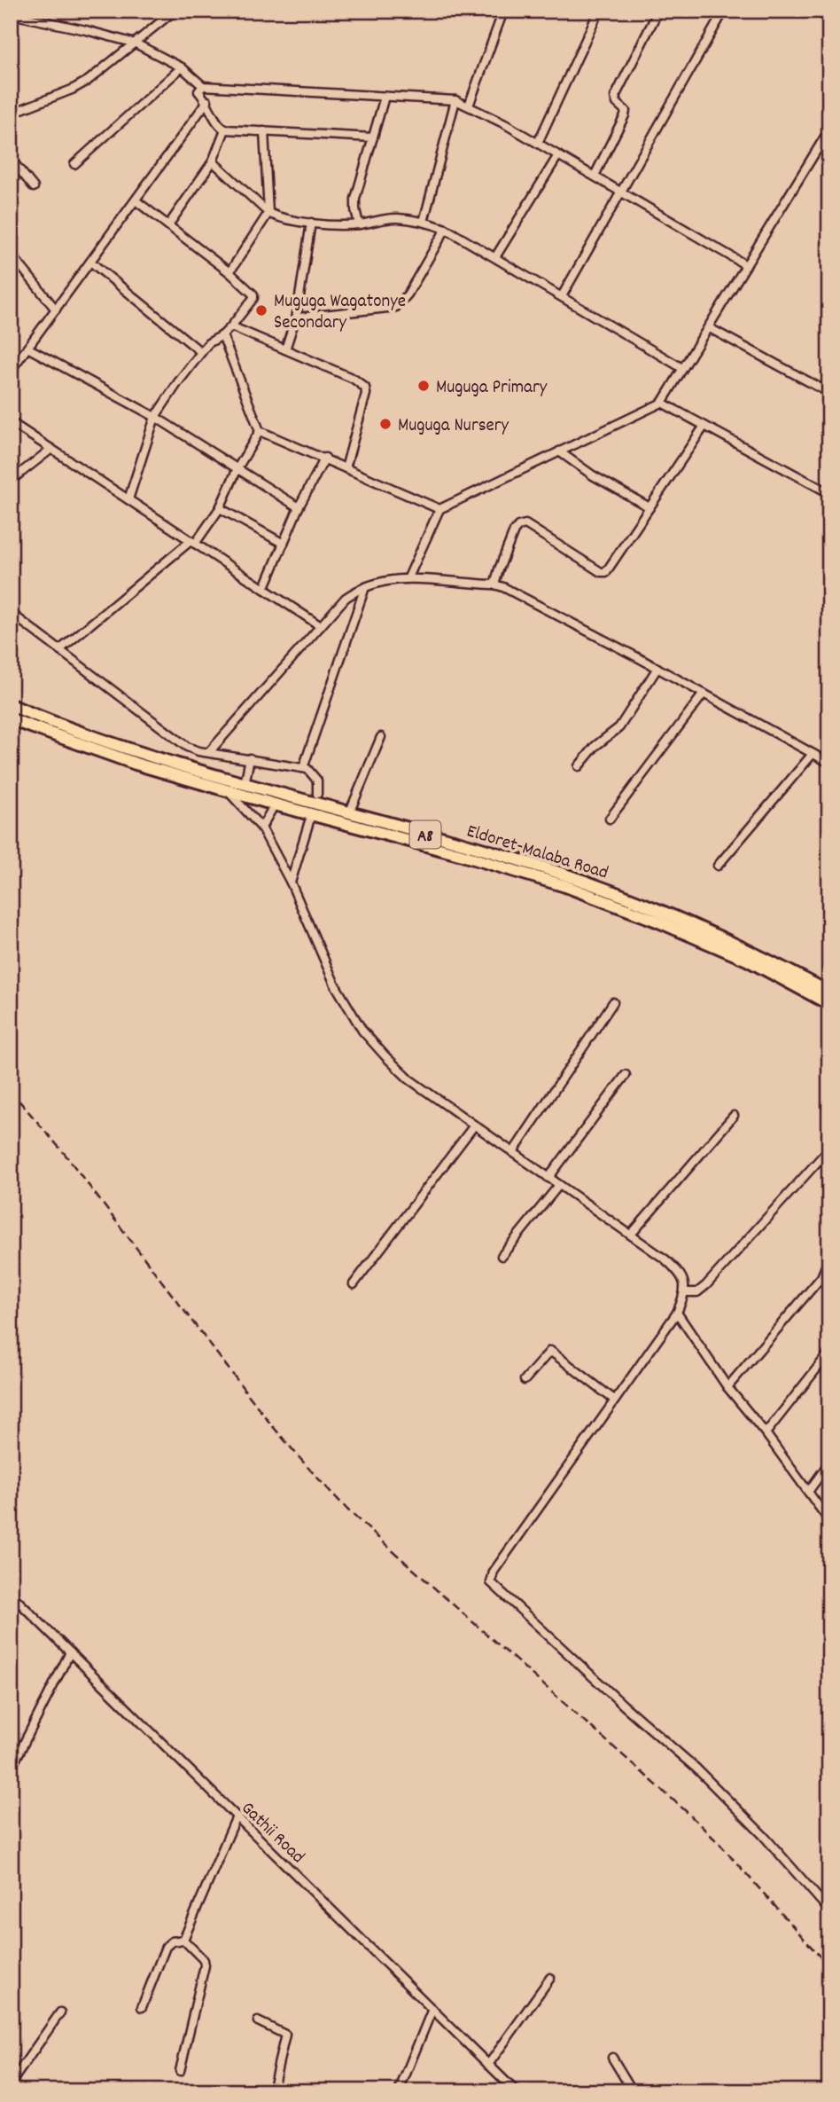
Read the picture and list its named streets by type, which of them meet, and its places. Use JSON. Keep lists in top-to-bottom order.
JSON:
{
  "streets": {
    "highway": ["A8", "Eldoret-Malaba Road"],
    "street": ["Gathii Road"]
  },
  "places": ["Muguga Wagatonye Secondary", "Muguga Primary", "Muguga Nursery"]
}
